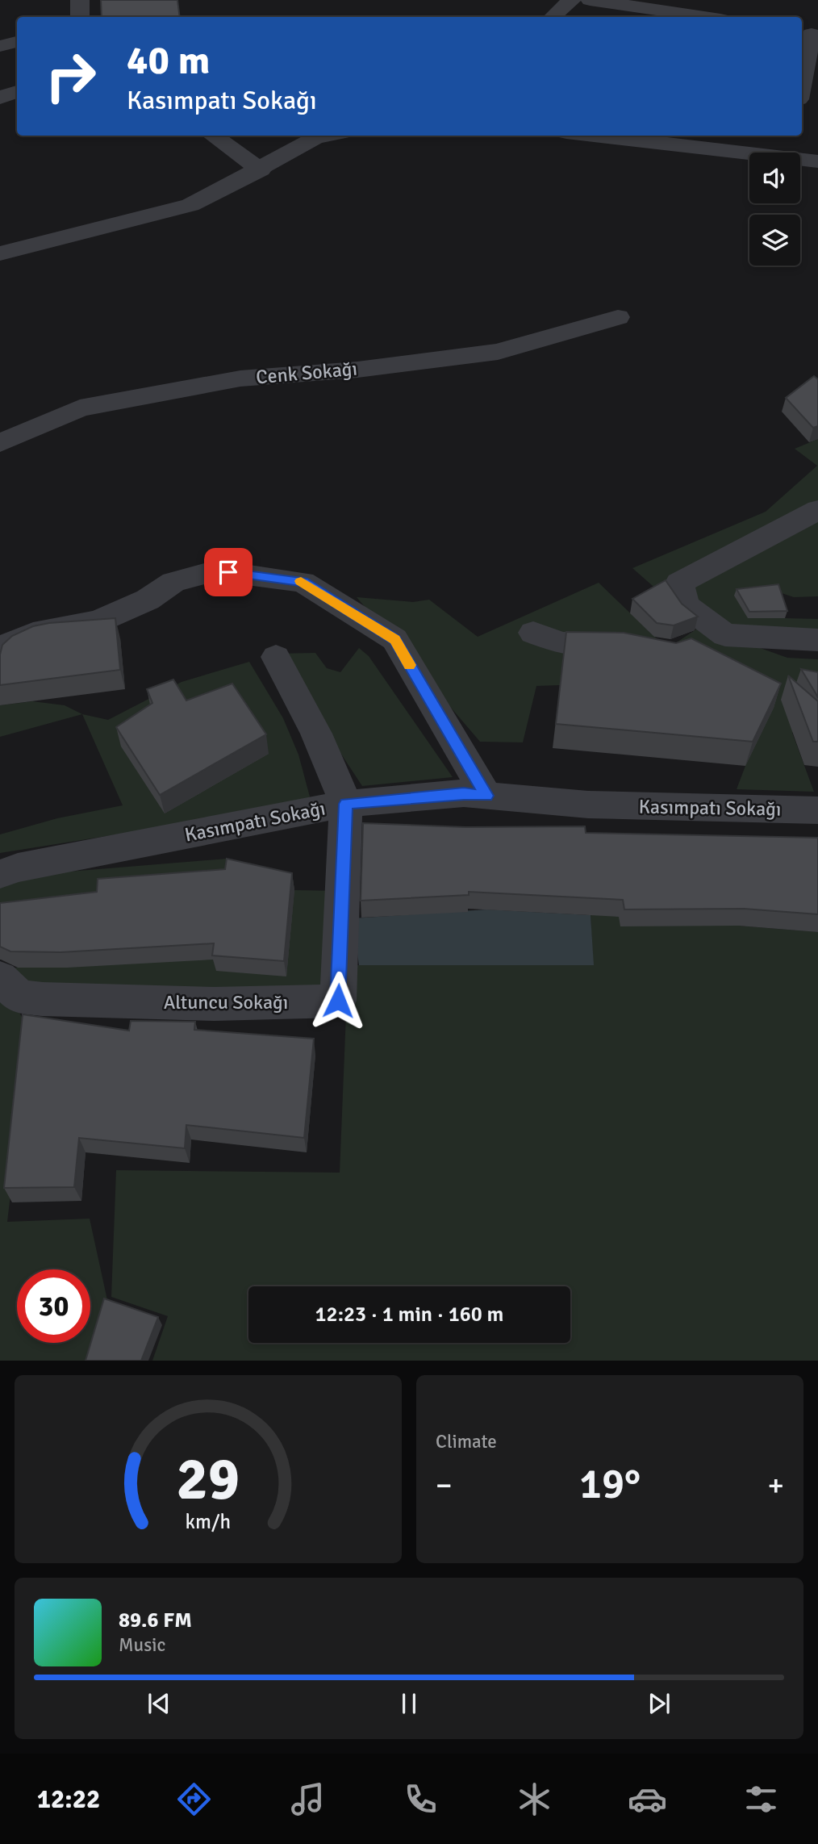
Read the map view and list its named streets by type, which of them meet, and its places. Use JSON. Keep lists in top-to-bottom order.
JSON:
{
  "streets": {
    "street": ["Cenk Sokağı", "Kasımpatı Sokağı", "Altuncu Sokağı"]
  },
  "crossings": [
    ["Kasımpatı Sokağı", "Altuncu Sokağı"]
  ],
  "page": {
    "turn": ["40 m", "Kasımpatı Sokağı"],
    "limit": "30",
    "trip": "12:23 · 1 min · 160 m",
    "tile": "Climate",
    "heat": ["−", "19°", "+"],
    "song": ["89.6 FM", "Music"],
    "tabs": "12:22",
    "gauge": ["29", "km/h"]
  }
}
